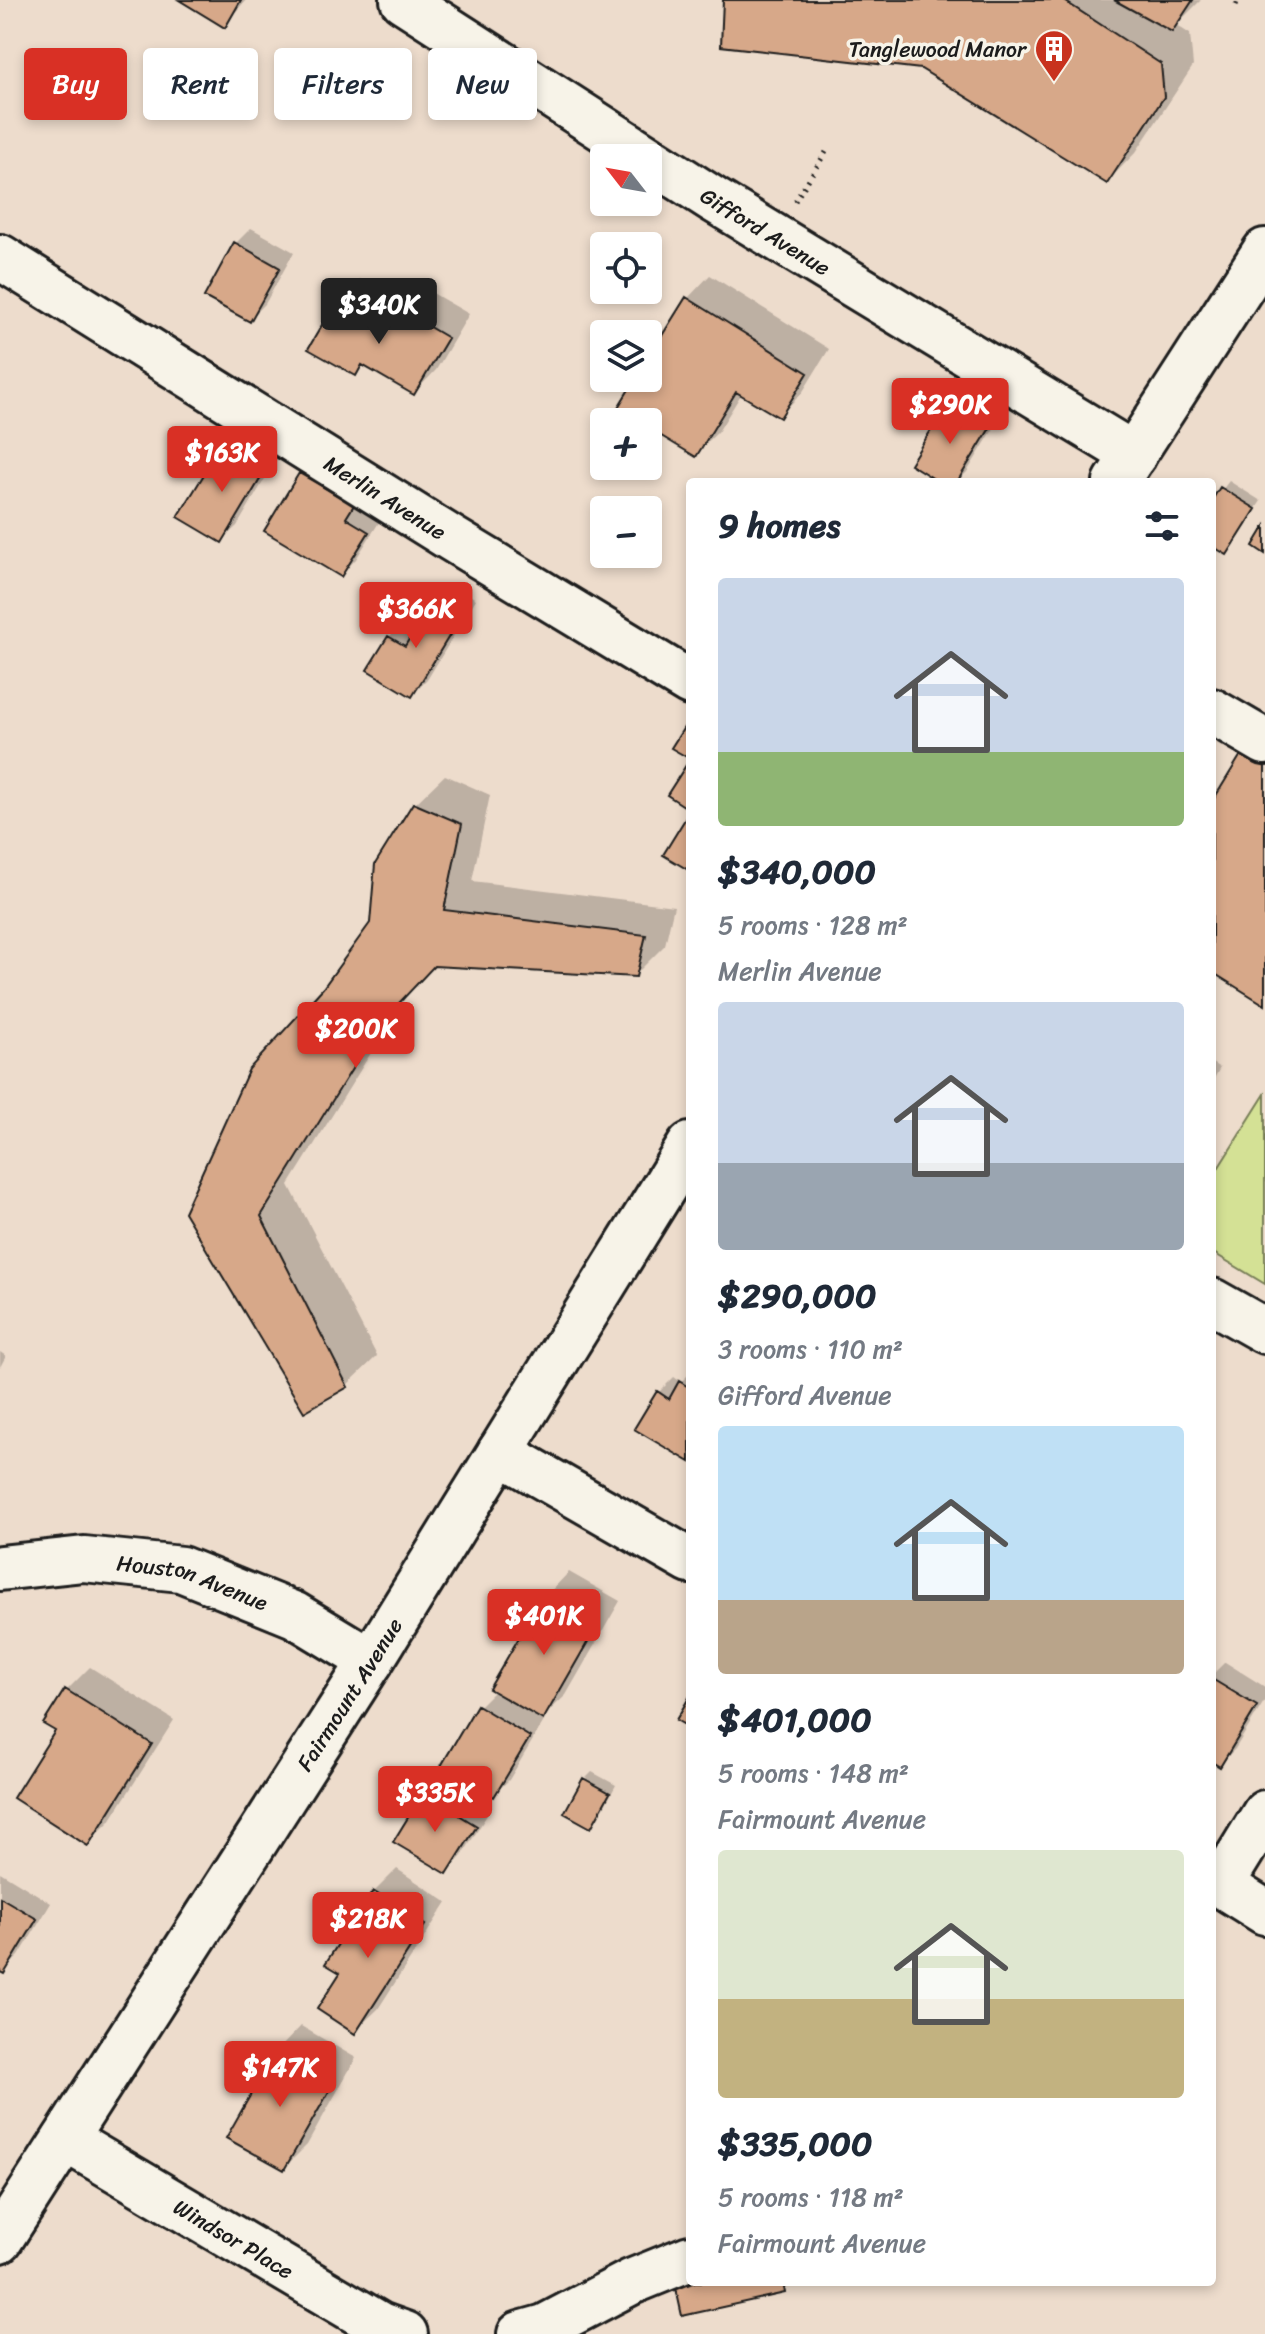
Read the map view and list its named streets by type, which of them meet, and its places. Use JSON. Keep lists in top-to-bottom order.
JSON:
{
  "streets": {
    "street": [
      "Gifford Avenue",
      "Merlin Avenue",
      "Houston Avenue",
      "Fairmount Avenue",
      "Windsor Place"
    ]
  },
  "crossings": [
    ["Houston Avenue", "Fairmount Avenue"],
    ["Fairmount Avenue", "Windsor Place"]
  ],
  "places": {
    "building": ["Tanglewood Manor"]
  },
  "north": "top left",
  "page": {
    "chip": [
      "Buy",
      "Rent",
      "Filters",
      "New"
    ],
    "map_buttons": ["+", "−"],
    "price": [
      "$340K",
      "$290K",
      "$163K",
      "$366K",
      "$200K",
      "$401K",
      "$335K",
      "$218K",
      "$147K"
    ],
    "heading": "9 homes",
    "list": [
      {
        "name": "$340,000",
        "note": "5 rooms · 128 m² · Merlin Avenue"
      },
      {
        "name": "$290,000",
        "note": "3 rooms · 110 m² · Gifford Avenue"
      },
      {
        "name": "$401,000",
        "note": "5 rooms · 148 m² · Fairmount Avenue"
      },
      {
        "name": "$335,000",
        "note": "5 rooms · 118 m² · Fairmount Avenue"
      }
    ]
  }
}
